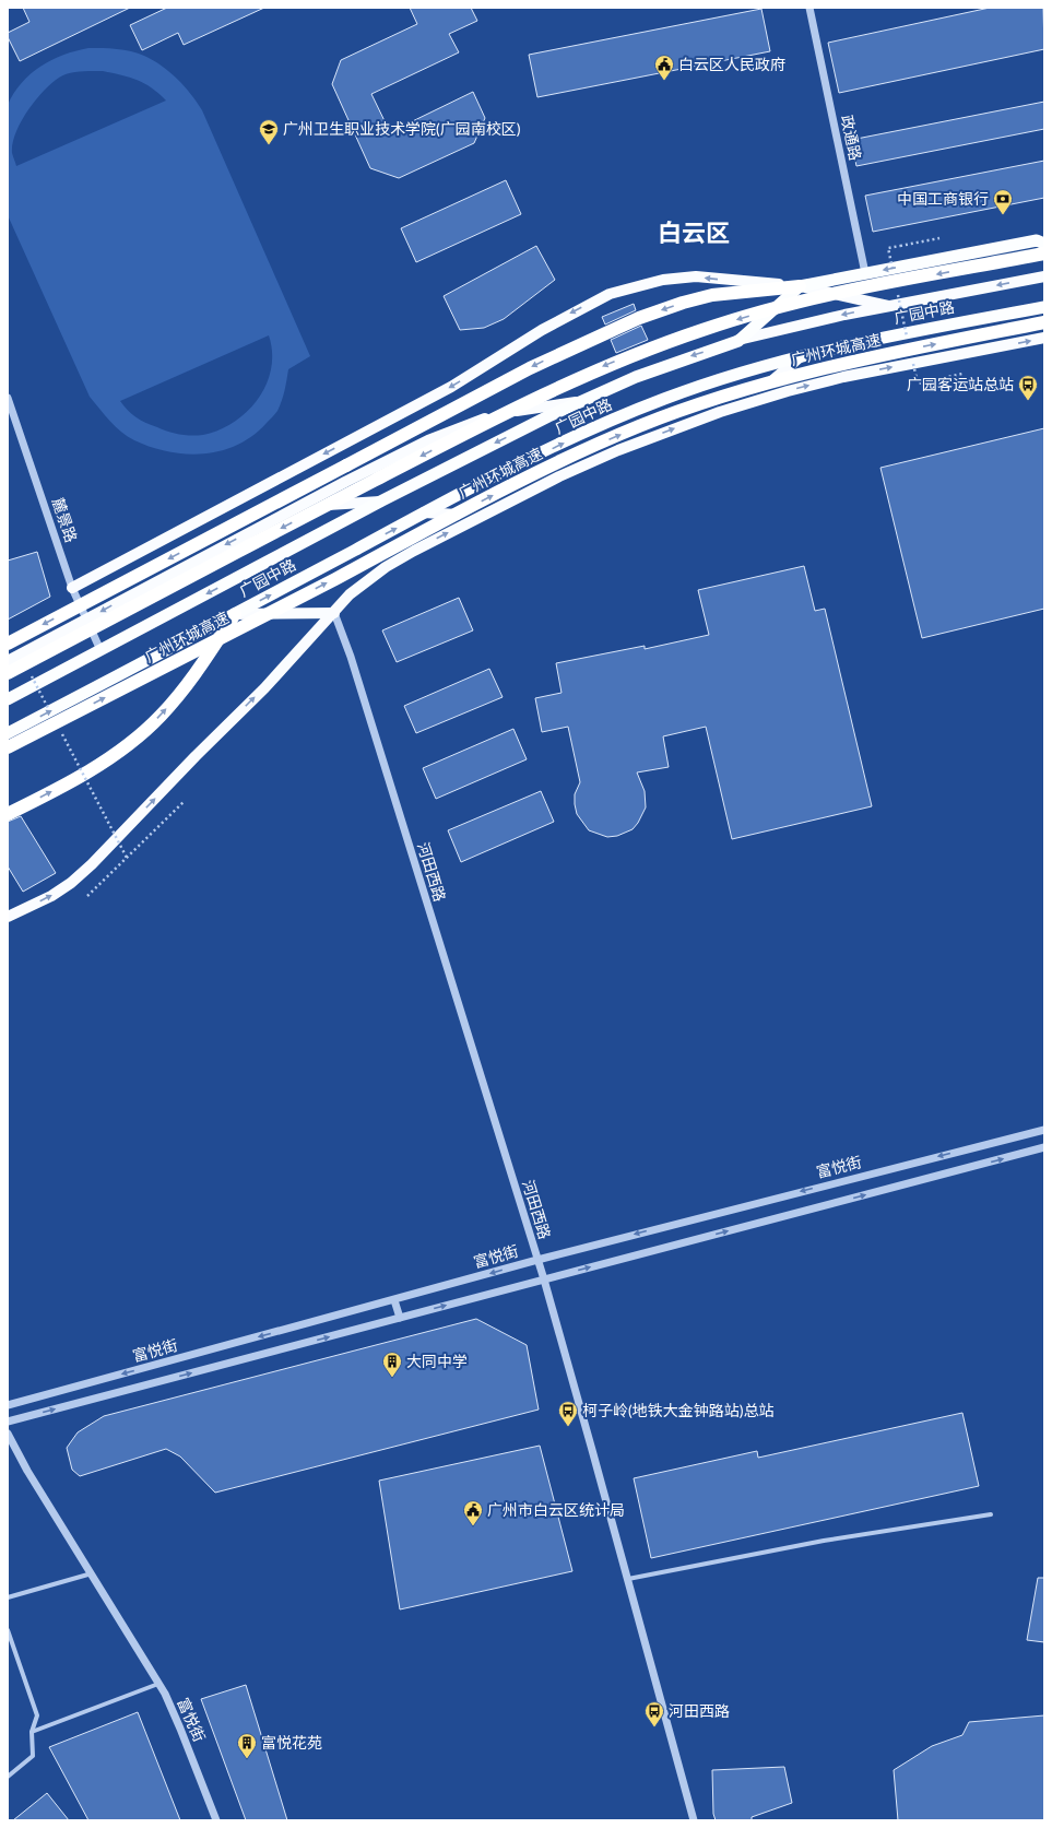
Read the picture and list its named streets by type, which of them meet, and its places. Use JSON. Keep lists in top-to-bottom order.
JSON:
{
  "streets": {
    "highway": ["广园中路", "广州环城高速"],
    "street": [
      "政通路",
      "麓景路",
      "河田西路",
      "富悦街"
    ]
  },
  "crossings": [
    ["广园中路", "麓景路"],
    ["河田西路", "富悦街"]
  ],
  "districts": ["白云区"],
  "places": {
    "public building": ["白云区人民政府", "广州市白云区统计局"],
    "school or university": ["广州卫生职业技术学院(广园南校区)"],
    "bank": ["中国工商银行"],
    "bus stop": ["广园客运站总站", "柯子岭(地铁大金钟路站)总站", "河田西路"],
    "building": ["大同中学", "富悦花苑"]
  }
}
